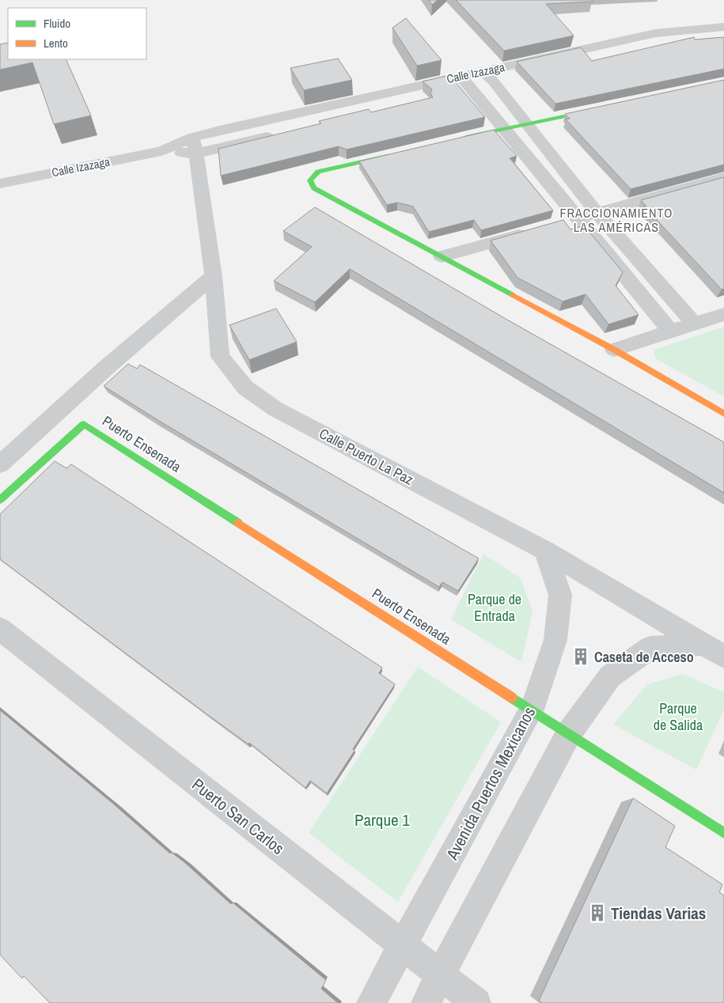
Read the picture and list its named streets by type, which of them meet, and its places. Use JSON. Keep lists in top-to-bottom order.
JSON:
{
  "streets": {
    "street": [
      "Calle Izazaga",
      "Puerto Ensenada",
      "Calle Puerto La Paz",
      "Avenida Puertos Mexicanos",
      "Puerto San Carlos"
    ]
  },
  "crossings": [
    ["Calle Izazaga", "Calle Puerto La Paz"],
    ["Puerto Ensenada", "Avenida Puertos Mexicanos"],
    ["Calle Puerto La Paz", "Avenida Puertos Mexicanos"],
    ["Avenida Puertos Mexicanos", "Puerto San Carlos"]
  ],
  "districts": ["FRACCIONAMIENTO LAS AMÉRICAS"],
  "parks": ["Parque de Entrada", "Parque de Salida", "Parque 1"],
  "places": {
    "building": ["Caseta de Acceso", "Tiendas Varias"]
  },
  "legend": ["Fluido", "Lento"]
}
